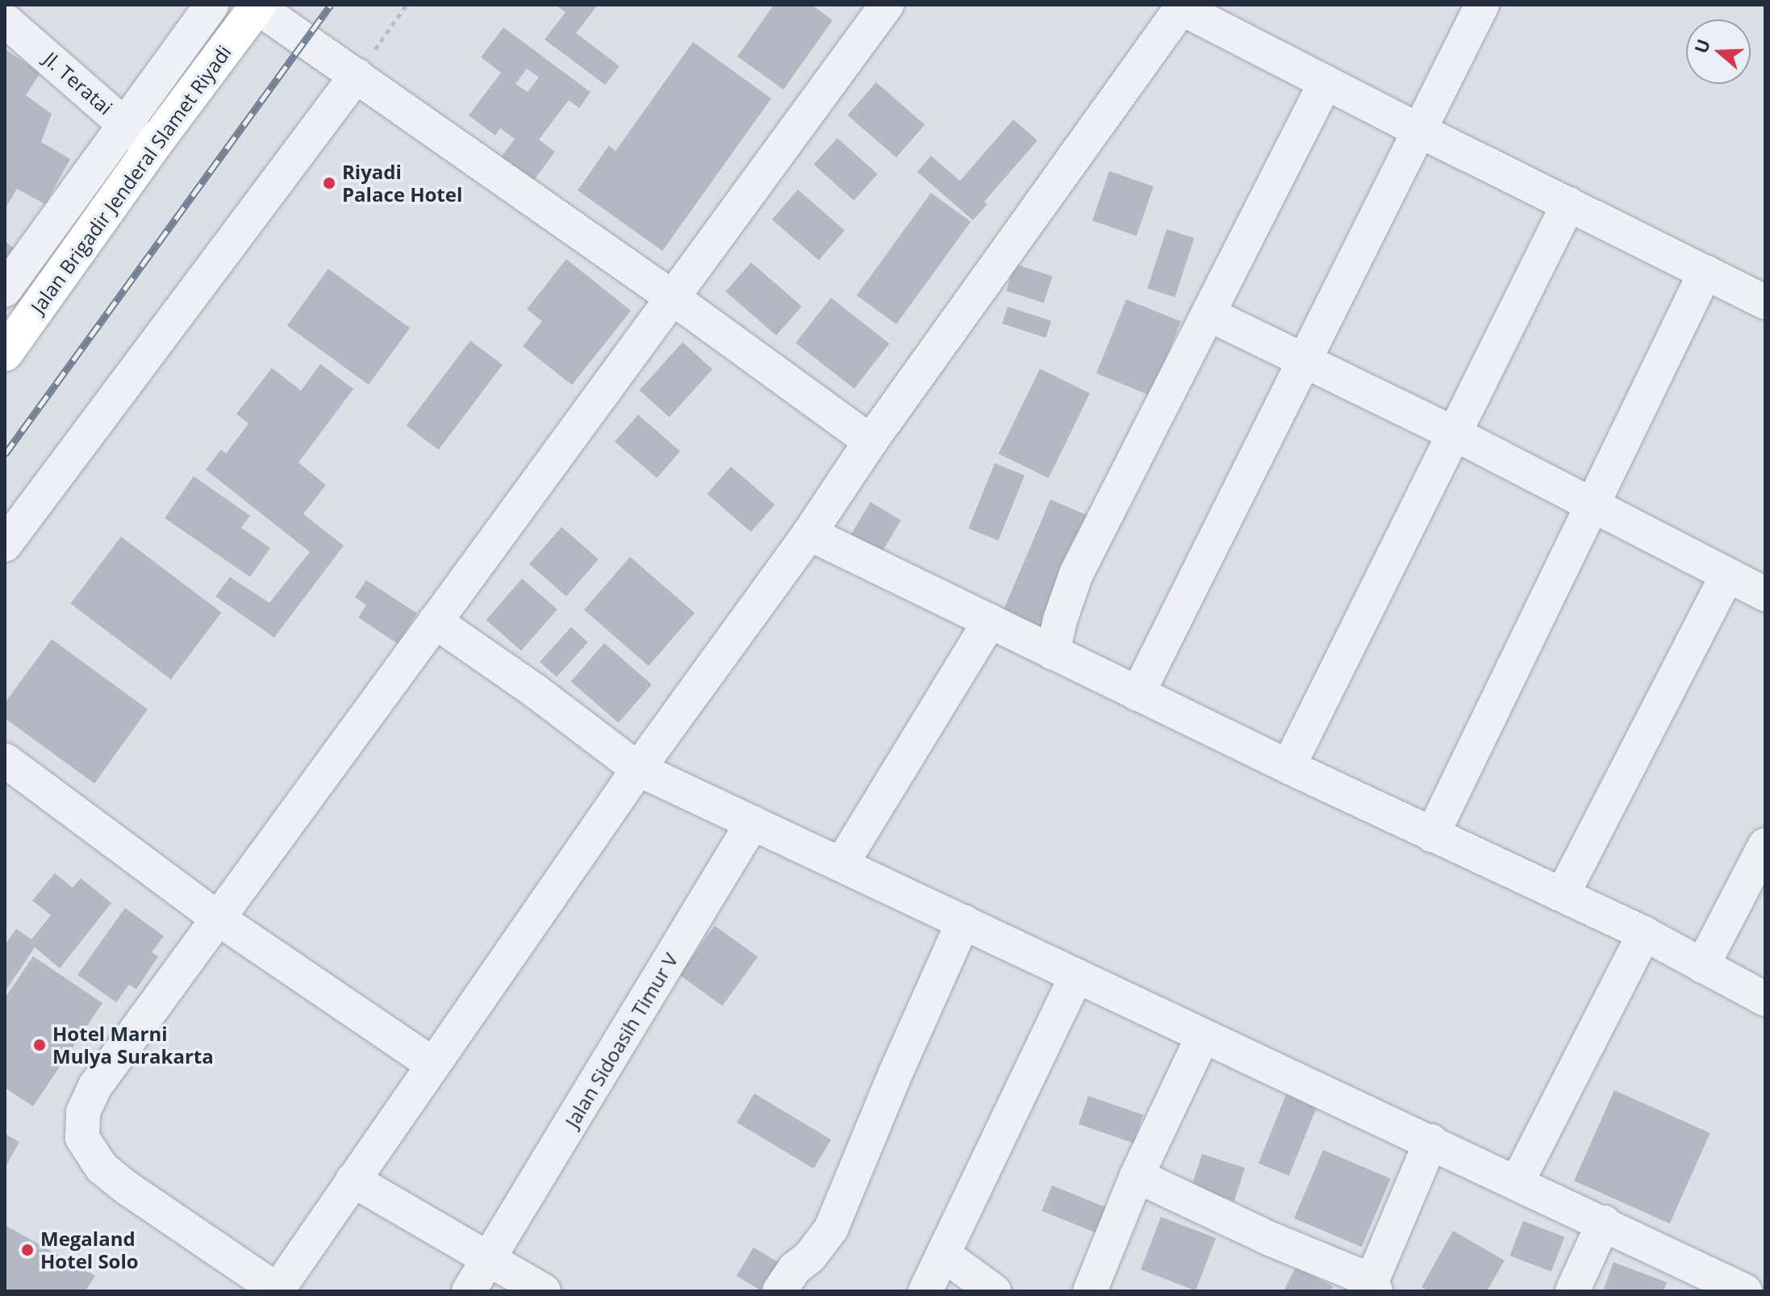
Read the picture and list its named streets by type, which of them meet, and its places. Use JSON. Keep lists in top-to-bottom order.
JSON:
{
  "streets": {
    "main road": ["Jalan Brigadir Jenderal Slamet Riyadi"],
    "street": ["Jl. Teratai", "Jalan Sidoasih Timur V"]
  },
  "crossings": [
    ["Jl. Teratai", "Jalan Brigadir Jenderal Slamet Riyadi"]
  ],
  "places": ["Riyadi Palace Hotel", "Hotel Marni Mulya Surakarta", "Megaland Hotel Solo"],
  "north": "left"
}
